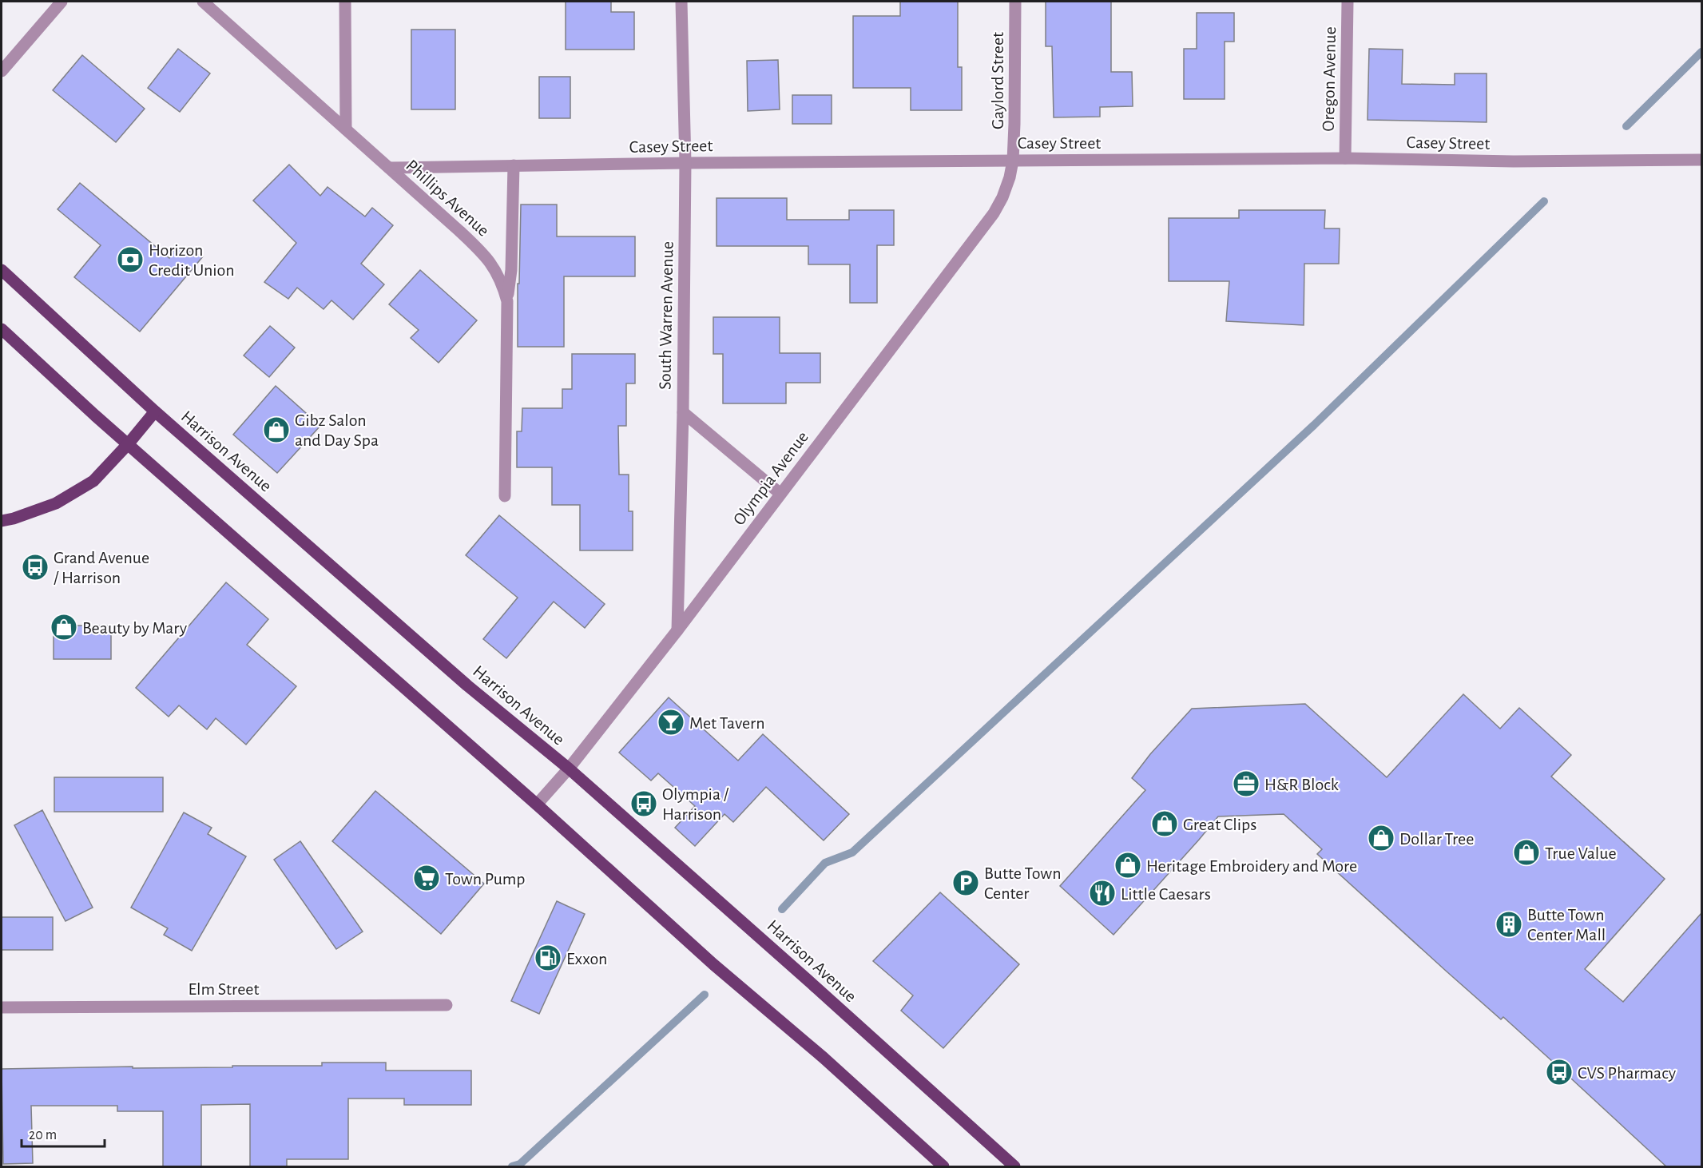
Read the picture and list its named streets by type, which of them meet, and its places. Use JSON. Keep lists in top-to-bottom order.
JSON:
{
  "streets": {
    "main road": ["Harrison Avenue"],
    "street": [
      "Oregon Avenue",
      "Gaylord Street",
      "Casey Street",
      "Phillips Avenue",
      "South Warren Avenue",
      "Olympia Avenue",
      "Elm Street"
    ]
  },
  "crossings": [
    ["Oregon Avenue", "Casey Street"],
    ["Gaylord Street", "Casey Street"],
    ["Gaylord Street", "Olympia Avenue"],
    ["Casey Street", "Phillips Avenue"],
    ["Casey Street", "South Warren Avenue"],
    ["Casey Street", "Olympia Avenue"],
    ["South Warren Avenue", "Olympia Avenue"],
    ["Harrison Avenue", "Olympia Avenue"]
  ],
  "places": {
    "bank": ["Horizon Credit Union"],
    "shop": [
      "Gibz Salon and Day Spa",
      "Beauty by Mary",
      "Great Clips",
      "Dollar Tree",
      "True Value",
      "Heritage Embroidery and More"
    ],
    "bus stop": ["Grand Avenue / Harrison", "Olympia / Harrison", "CVS Pharmacy"],
    "bar": ["Met Tavern"],
    "office": ["H&R Block"],
    "supermarket": ["Town Pump"],
    "parking": ["Butte Town Center"],
    "restaurant": ["Little Caesars"],
    "building": ["Butte Town Center Mall"],
    "fuel station": ["Exxon"]
  },
  "scale_bar": "20 m"
}
